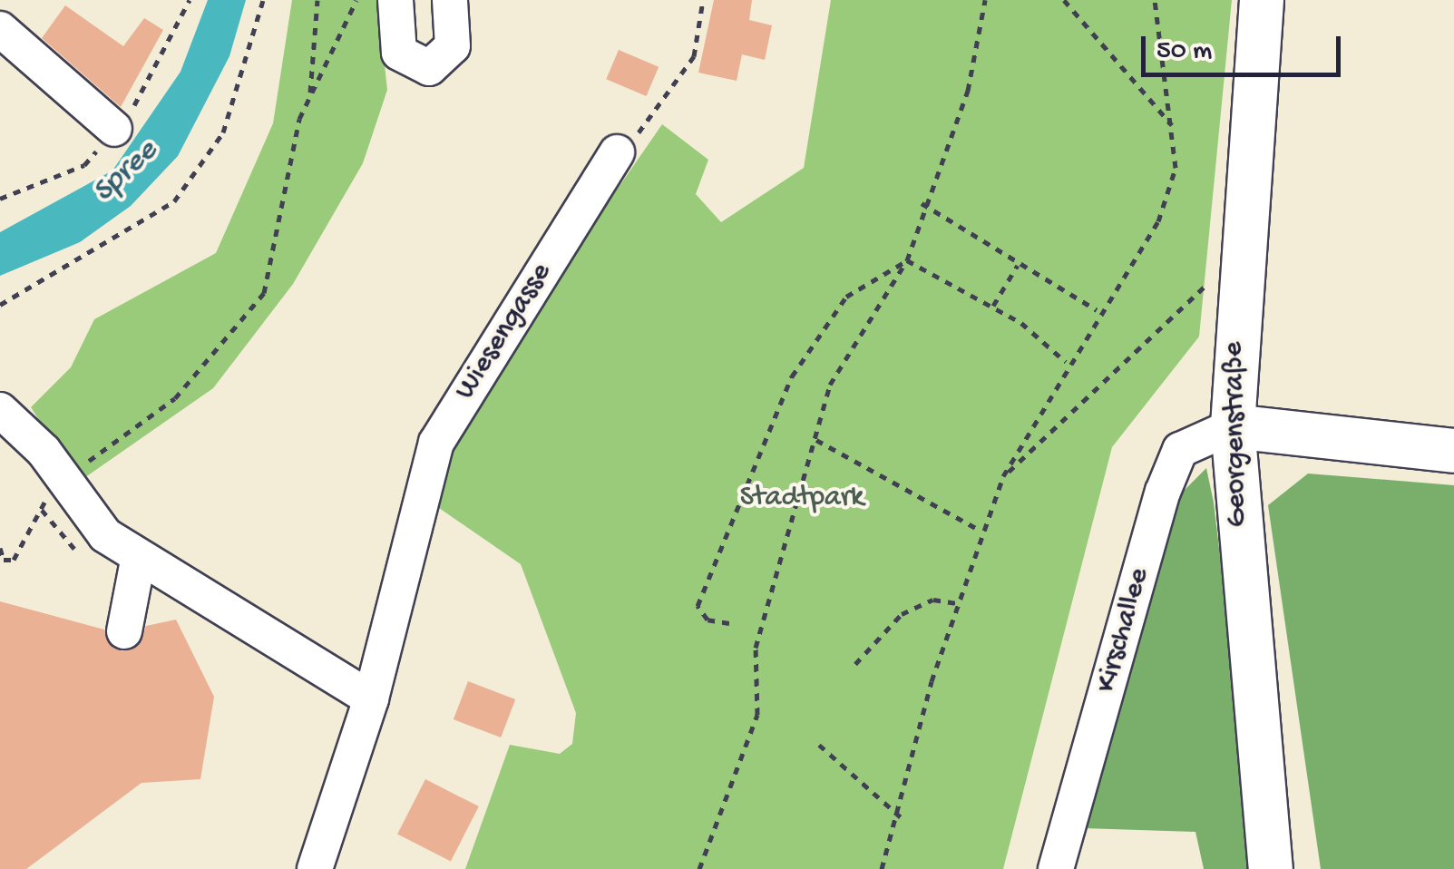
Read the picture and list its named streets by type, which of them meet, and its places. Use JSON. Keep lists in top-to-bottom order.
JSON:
{
  "streets": {
    "main road": ["Georgenstraße"],
    "street": ["Wiesengasse", "Kirschallee"]
  },
  "crossings": [
    ["Georgenstraße", "Kirschallee"]
  ],
  "water": ["Spree"],
  "parks": ["Stadtpark"],
  "scale_bar": "50 m"
}
